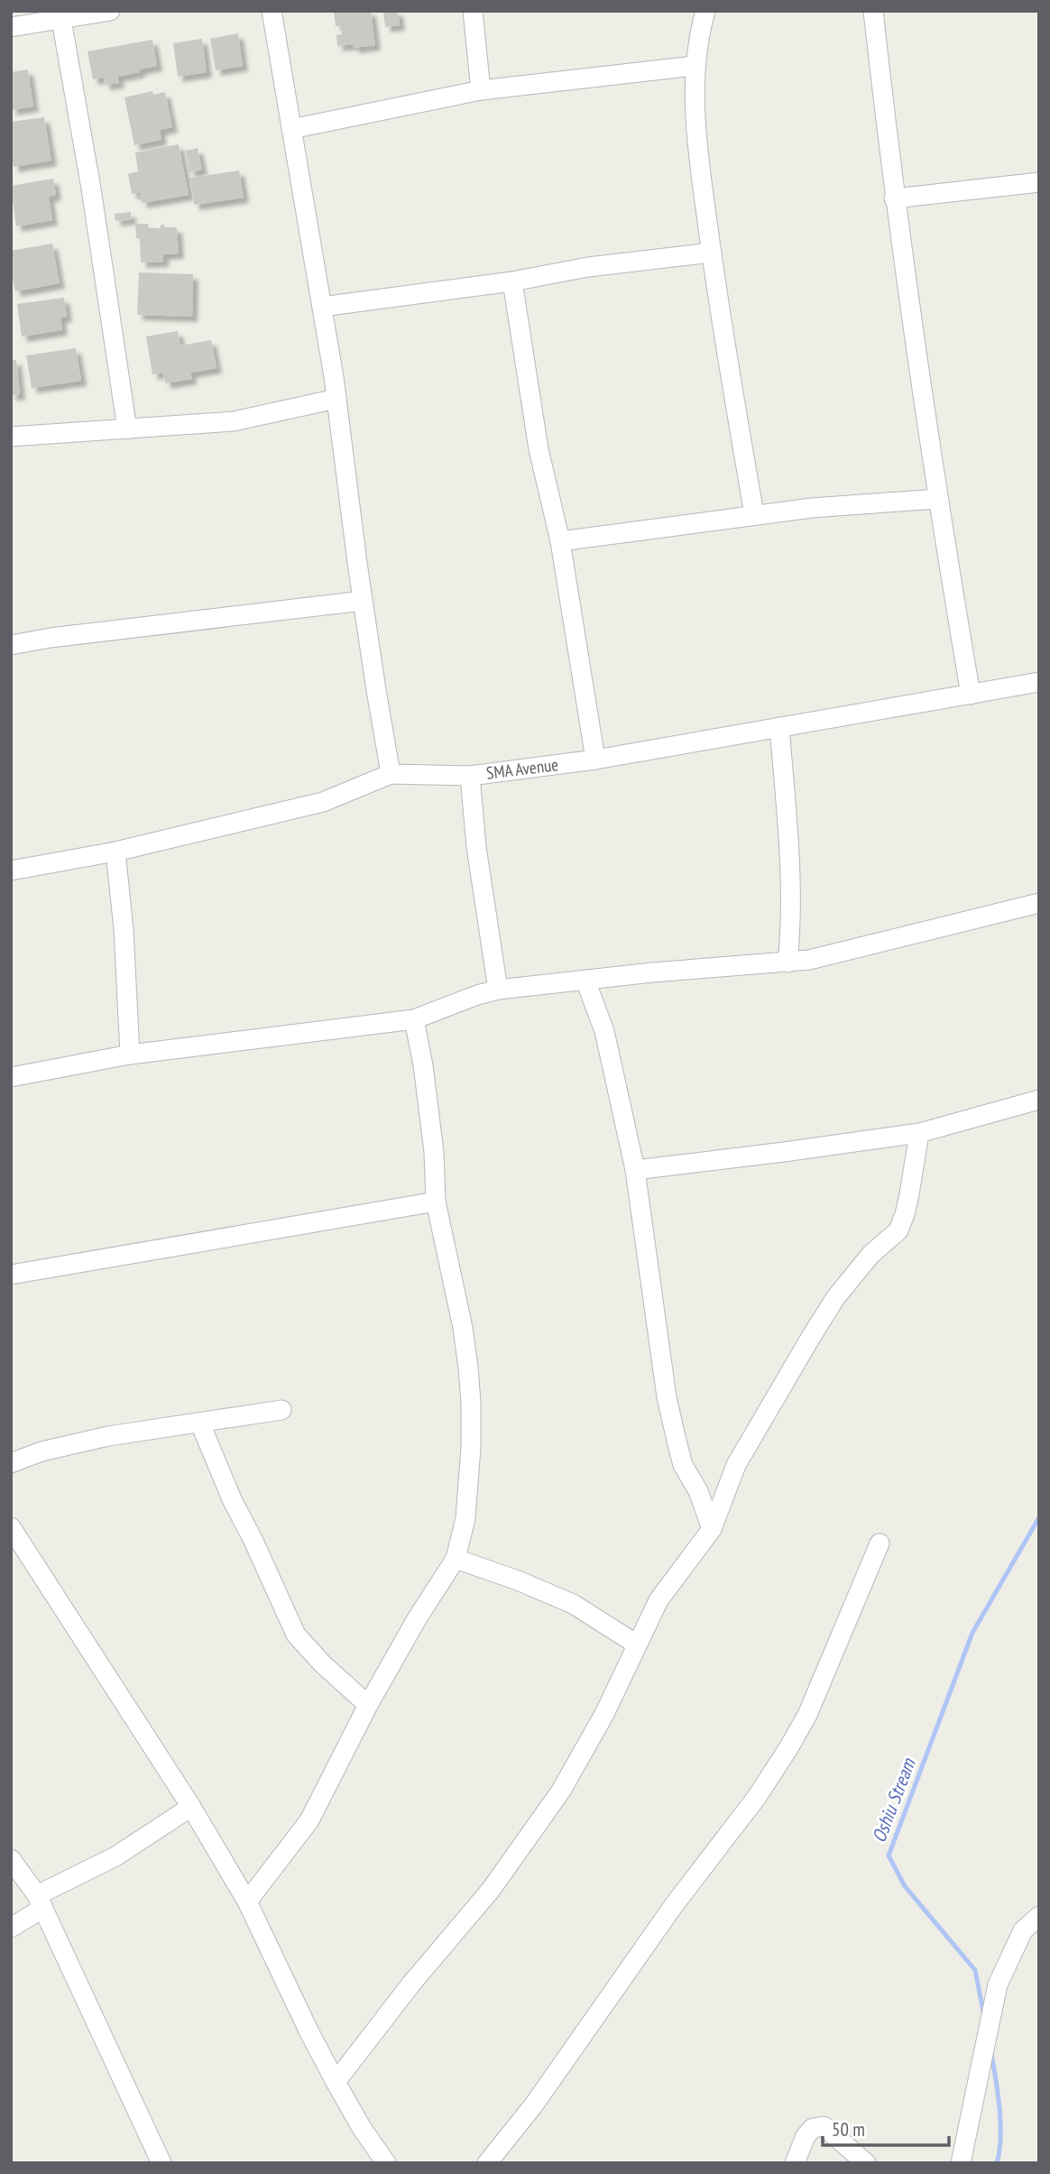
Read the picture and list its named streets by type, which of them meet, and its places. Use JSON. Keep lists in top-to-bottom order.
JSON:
{
  "streets": {
    "street": ["SMA Avenue"]
  },
  "water": ["Oshiu Stream"],
  "scale_bar": "50 m"
}
